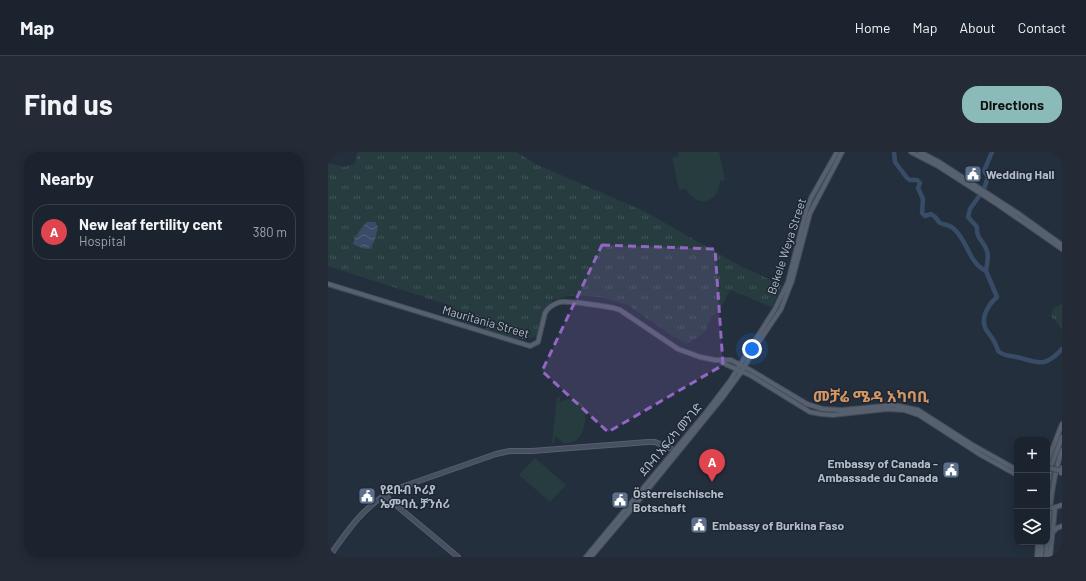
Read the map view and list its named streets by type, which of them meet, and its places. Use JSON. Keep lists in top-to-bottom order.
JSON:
{
  "streets": {
    "main road": ["Bekele Weya Street", "Mauritania Street", "ደቡብ አፍሪካ መንገድ"]
  },
  "crossings": [
    ["Mauritania Street", "ደቡብ አፍሪካ መንገድ"]
  ],
  "districts": ["መቻሬ ሜዳ አካባቢ"],
  "places": {
    "public building": [
      "Wedding Hall",
      "Embassy of Canada - Ambassade du Canada",
      "የደቡብ ኮሪያ ኤምባሲ ቻንሰሪ",
      "Österreischische Botschaft",
      "Embassy of Burkina Faso"
    ]
  },
  "page": {
    "header": "Map",
    "nav": [
      "Home",
      "Map",
      "About",
      "Contact"
    ],
    "buttons": "Directions",
    "title": "Find us",
    "heading": "Nearby",
    "list": [
      {
        "mark": "A",
        "name": "New leaf fertility cent",
        "note": "Hospital",
        "value": "380 m"
      }
    ],
    "map_buttons": ["+", "−"],
    "pins": "A"
  }
}
